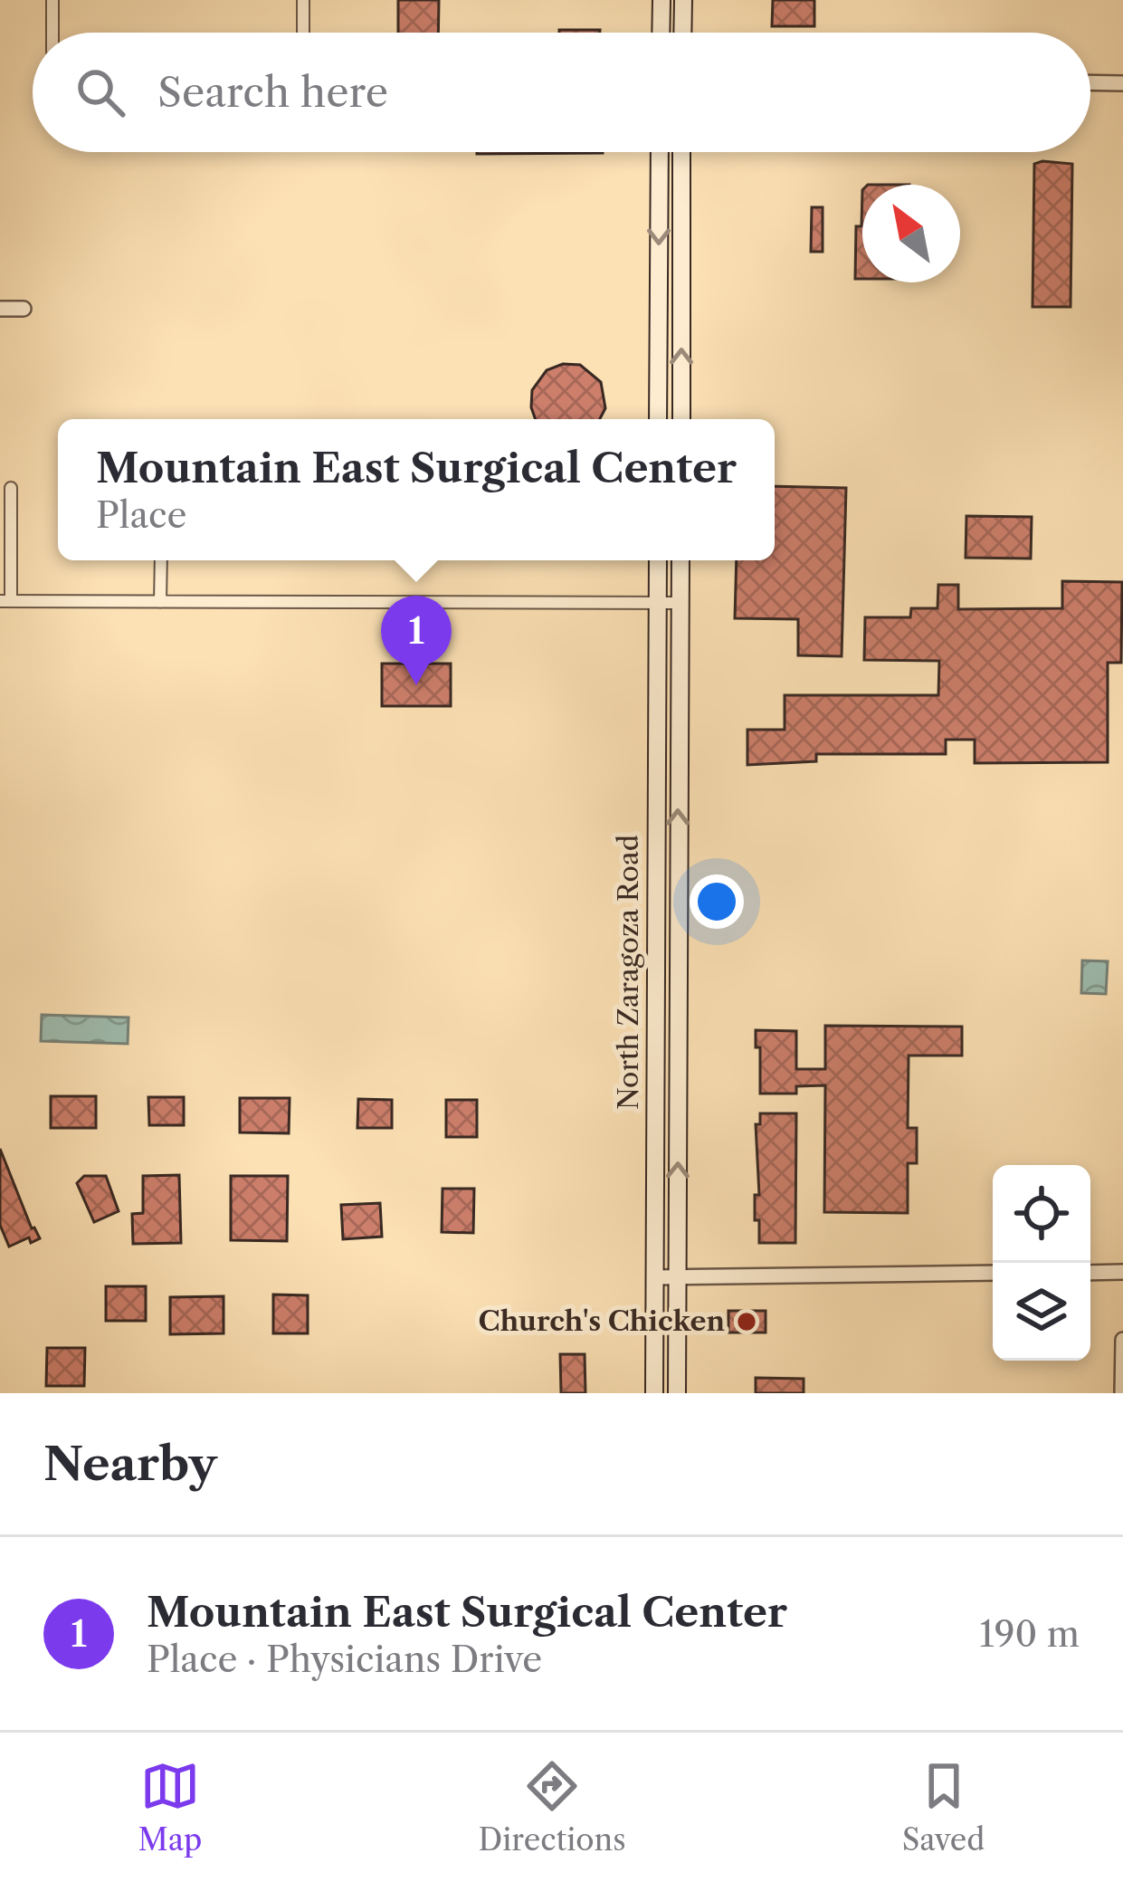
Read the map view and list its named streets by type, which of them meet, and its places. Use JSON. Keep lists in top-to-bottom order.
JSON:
{
  "streets": {
    "main road": ["North Zaragoza Road"]
  },
  "places": ["Church's Chicken"],
  "north": "top left",
  "page": {
    "search": "Search here",
    "popup": ["Mountain East Surgical Center", "Place"],
    "pins": "1",
    "heading": "Nearby",
    "list": [
      {
        "mark": "1",
        "name": "Mountain East Surgical Center",
        "note": "Place · Physicians Drive",
        "value": "190 m"
      }
    ],
    "nav": ["Map", "Directions", "Saved"]
  }
}
